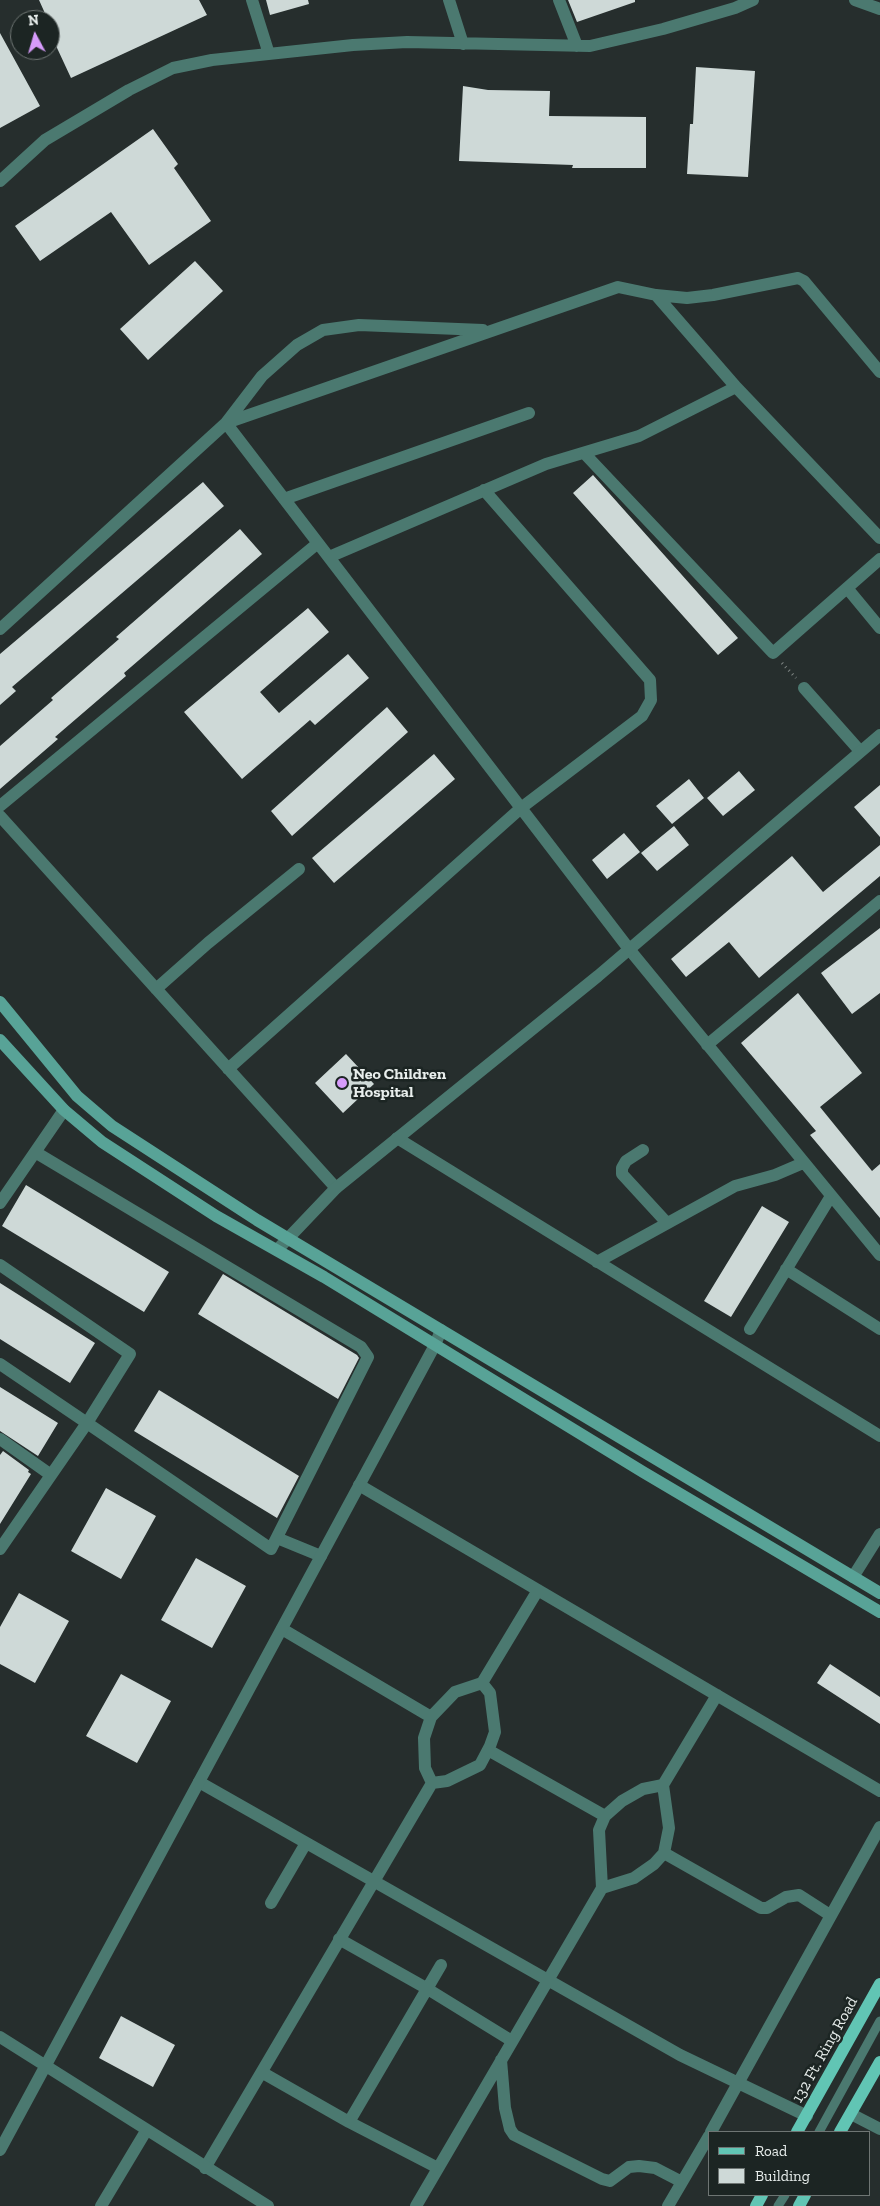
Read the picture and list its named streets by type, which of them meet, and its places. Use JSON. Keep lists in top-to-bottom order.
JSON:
{
  "streets": {
    "main road": ["132 Ft. Ring Road"]
  },
  "places": ["Neo Children Hospital"],
  "legend": ["Road", "Building"],
  "north": "top"
}
